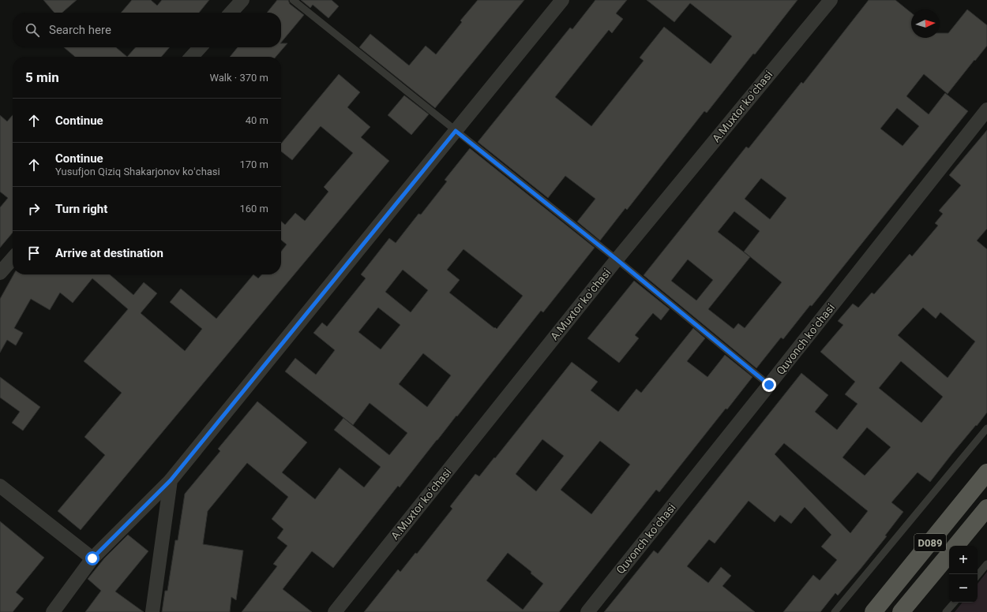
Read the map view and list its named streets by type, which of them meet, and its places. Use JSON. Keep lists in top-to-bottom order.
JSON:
{
  "streets": {
    "main road": ["D089"],
    "street": ["A.Muxtor koʻchasi", "Quvonch koʻchasi"]
  },
  "north": "right",
  "page": {
    "search": "Search here",
    "heading": ["5 min", "Walk · 370 m"],
    "list": [
      ["Continue", "40 m"],
      ["Continue", "Yusufjon Qiziq Shakarjonov koʻchasi", "170 m"],
      ["Turn right", "160 m"],
      "Arrive at destination"
    ],
    "map_buttons": ["+", "−"]
  }
}
